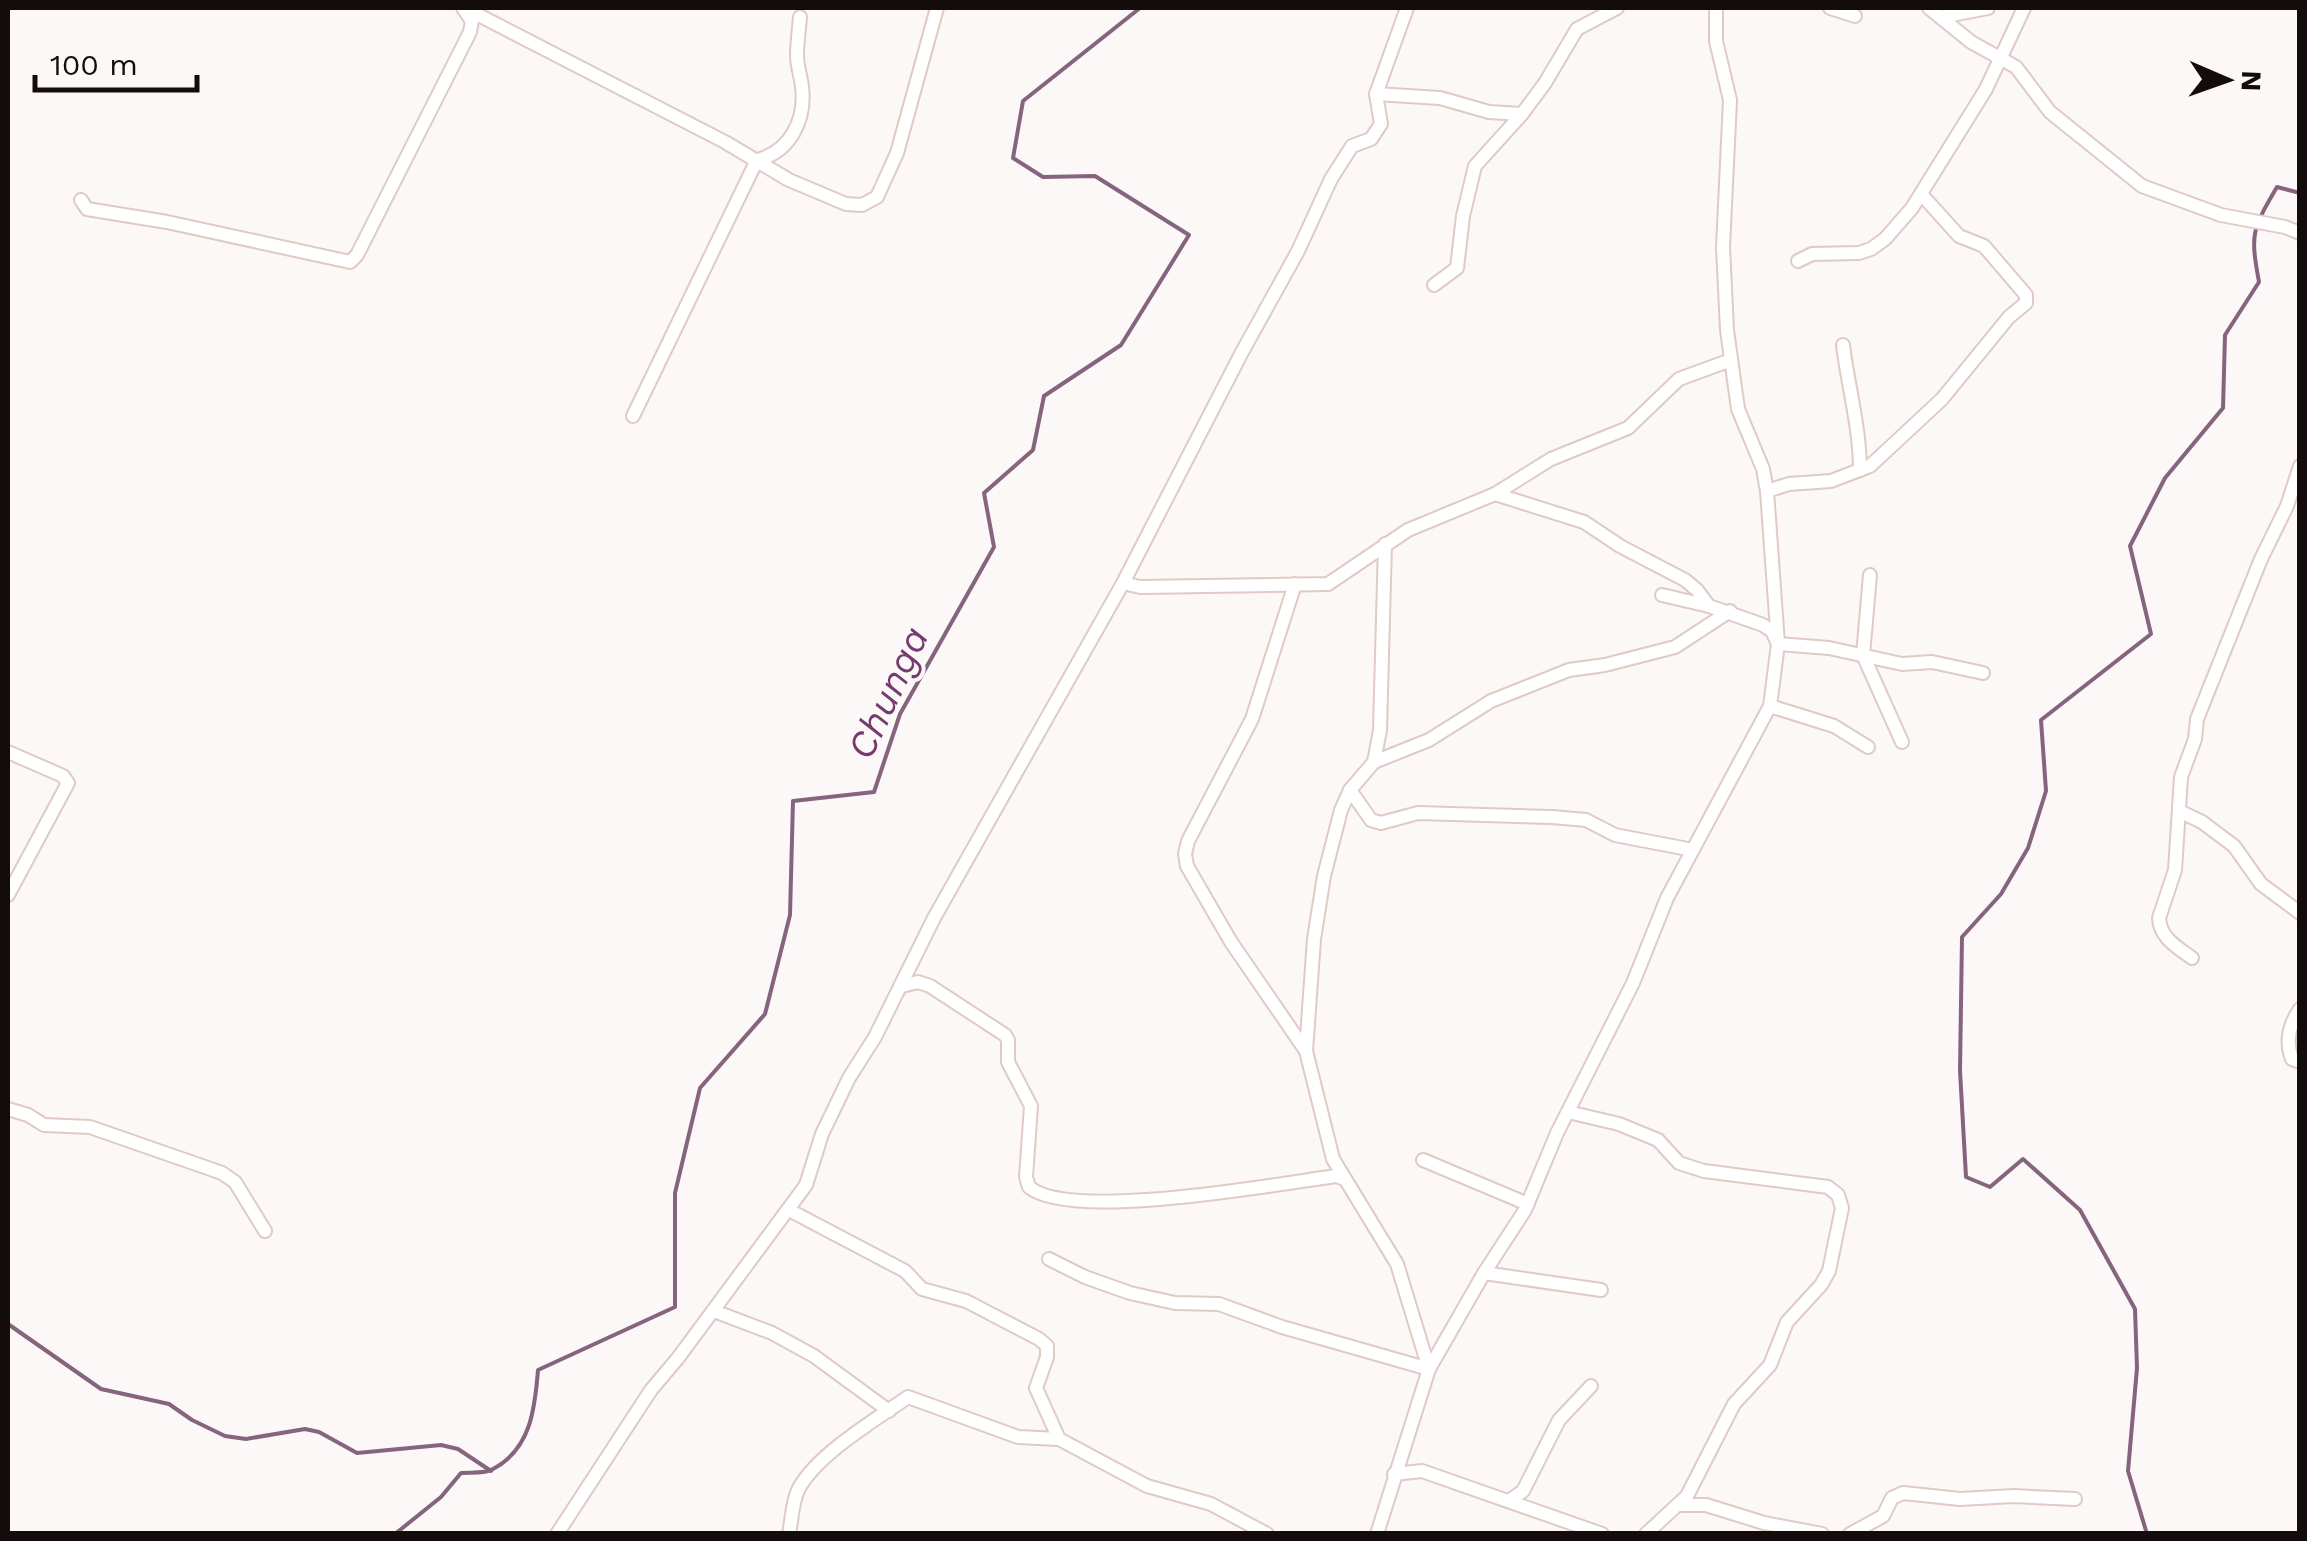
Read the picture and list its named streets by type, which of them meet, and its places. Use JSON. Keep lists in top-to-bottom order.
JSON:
{
  "water": ["Chunga"],
  "scale_bar": "100 m",
  "north": "right"
}
